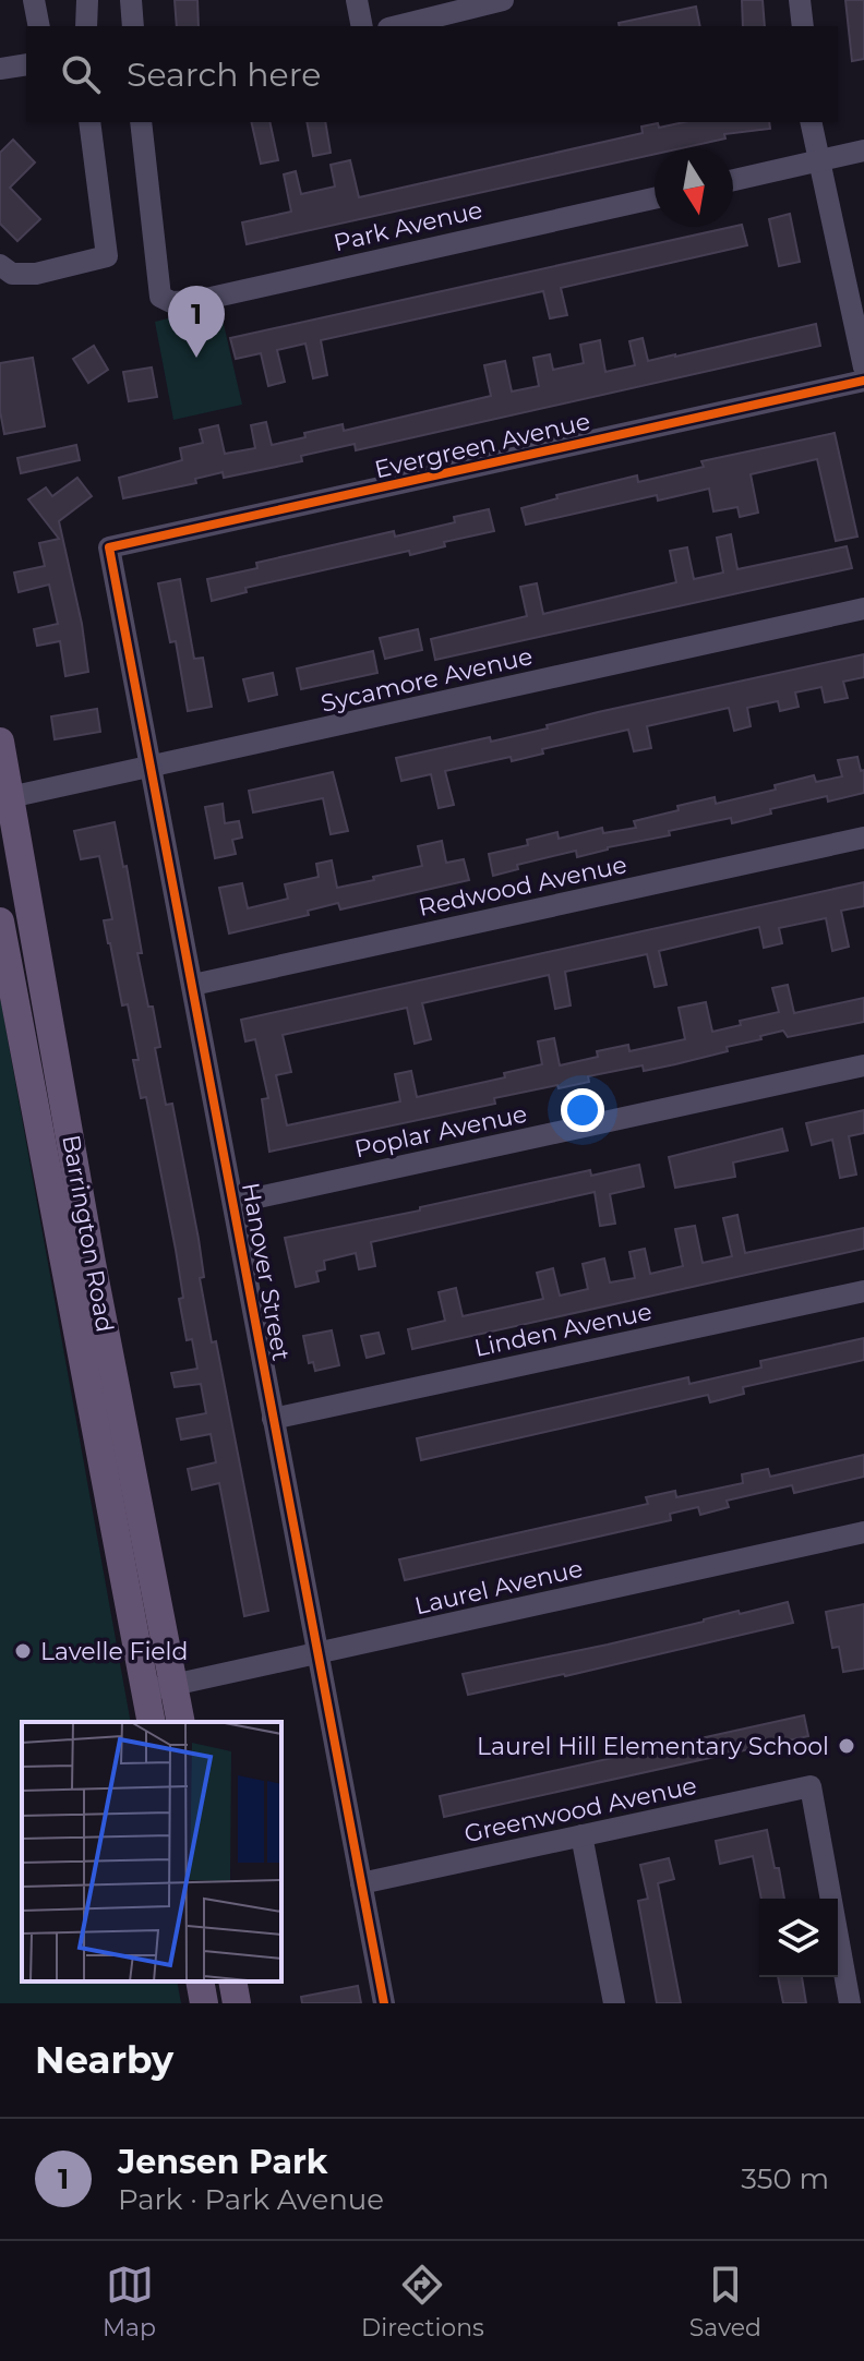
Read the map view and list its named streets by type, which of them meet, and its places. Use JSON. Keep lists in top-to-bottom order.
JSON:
{
  "streets": {
    "main road": ["Barrington Road"],
    "street": [
      "Park Avenue",
      "Evergreen Avenue",
      "Sycamore Avenue",
      "Redwood Avenue",
      "Poplar Avenue",
      "Hanover Street",
      "Linden Avenue",
      "Laurel Avenue",
      "Greenwood Avenue"
    ]
  },
  "crossings": [
    ["Evergreen Avenue", "Hanover Street"],
    ["Sycamore Avenue", "Barrington Road"],
    ["Sycamore Avenue", "Hanover Street"],
    ["Redwood Avenue", "Hanover Street"],
    ["Poplar Avenue", "Hanover Street"],
    ["Barrington Road", "Laurel Avenue"],
    ["Hanover Street", "Linden Avenue"],
    ["Hanover Street", "Laurel Avenue"],
    ["Hanover Street", "Greenwood Avenue"]
  ],
  "places": ["Lavelle Field", "Laurel Hill Elementary School"],
  "north": "bottom",
  "page": {
    "search": "Search here",
    "pins": "1",
    "heading": "Nearby",
    "list": [
      {
        "mark": "1",
        "name": "Jensen Park",
        "note": "Park · Park Avenue",
        "value": "350 m"
      }
    ],
    "nav": ["Map", "Directions", "Saved"]
  }
}
